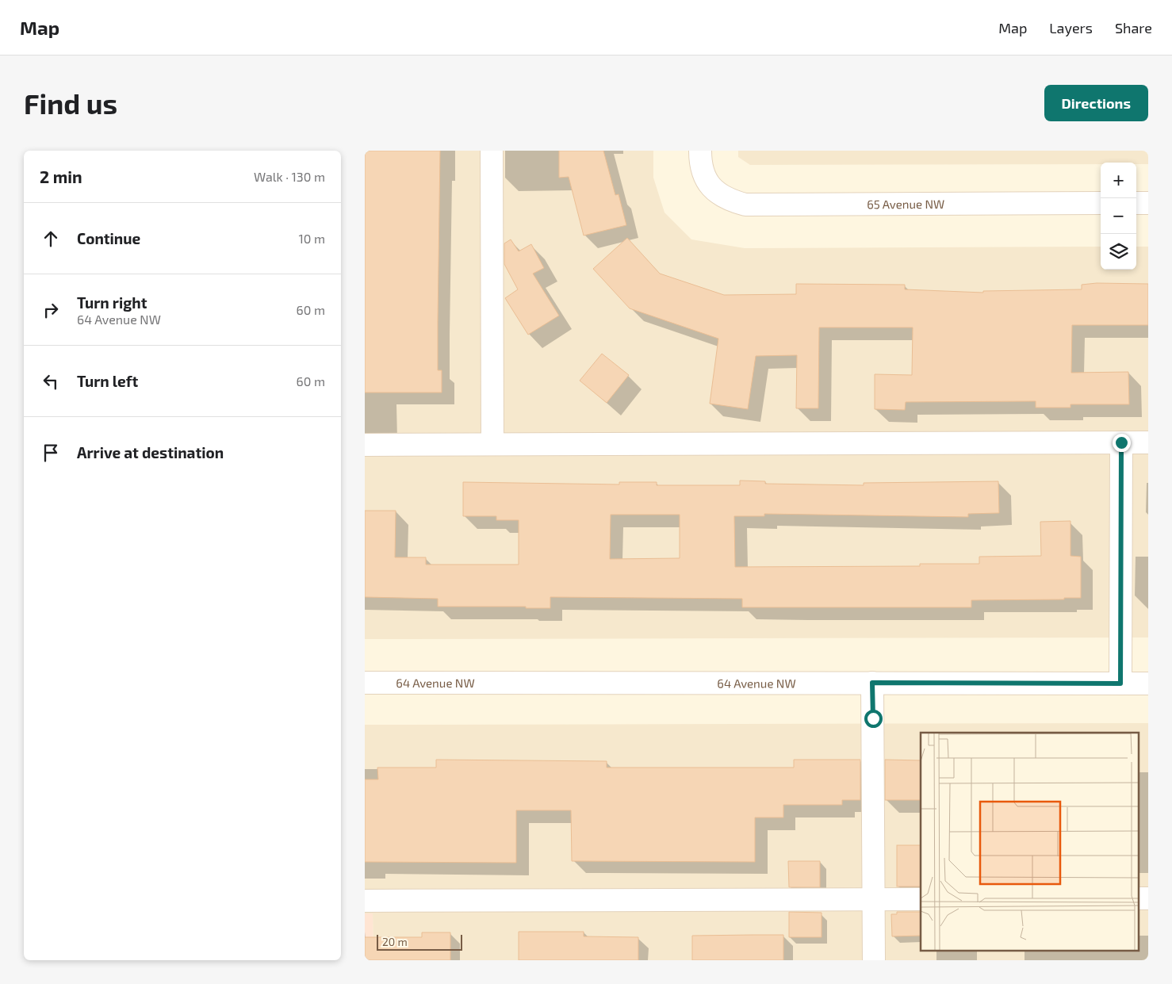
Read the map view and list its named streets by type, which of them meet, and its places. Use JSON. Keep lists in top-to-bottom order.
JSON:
{
  "streets": {
    "street": ["65 Avenue NW", "64 Avenue NW"]
  },
  "scale_bar": "20 m",
  "page": {
    "header": "Map",
    "nav": ["Map", "Layers", "Share"],
    "buttons": "Directions",
    "title": "Find us",
    "heading": ["2 min", "Walk · 130 m"],
    "map_buttons": ["+", "−"],
    "list": [
      ["Continue", "10 m"],
      ["Turn right", "64 Avenue NW", "60 m"],
      ["Turn left", "60 m"],
      "Arrive at destination"
    ],
    "scale": "20 m"
  }
}
